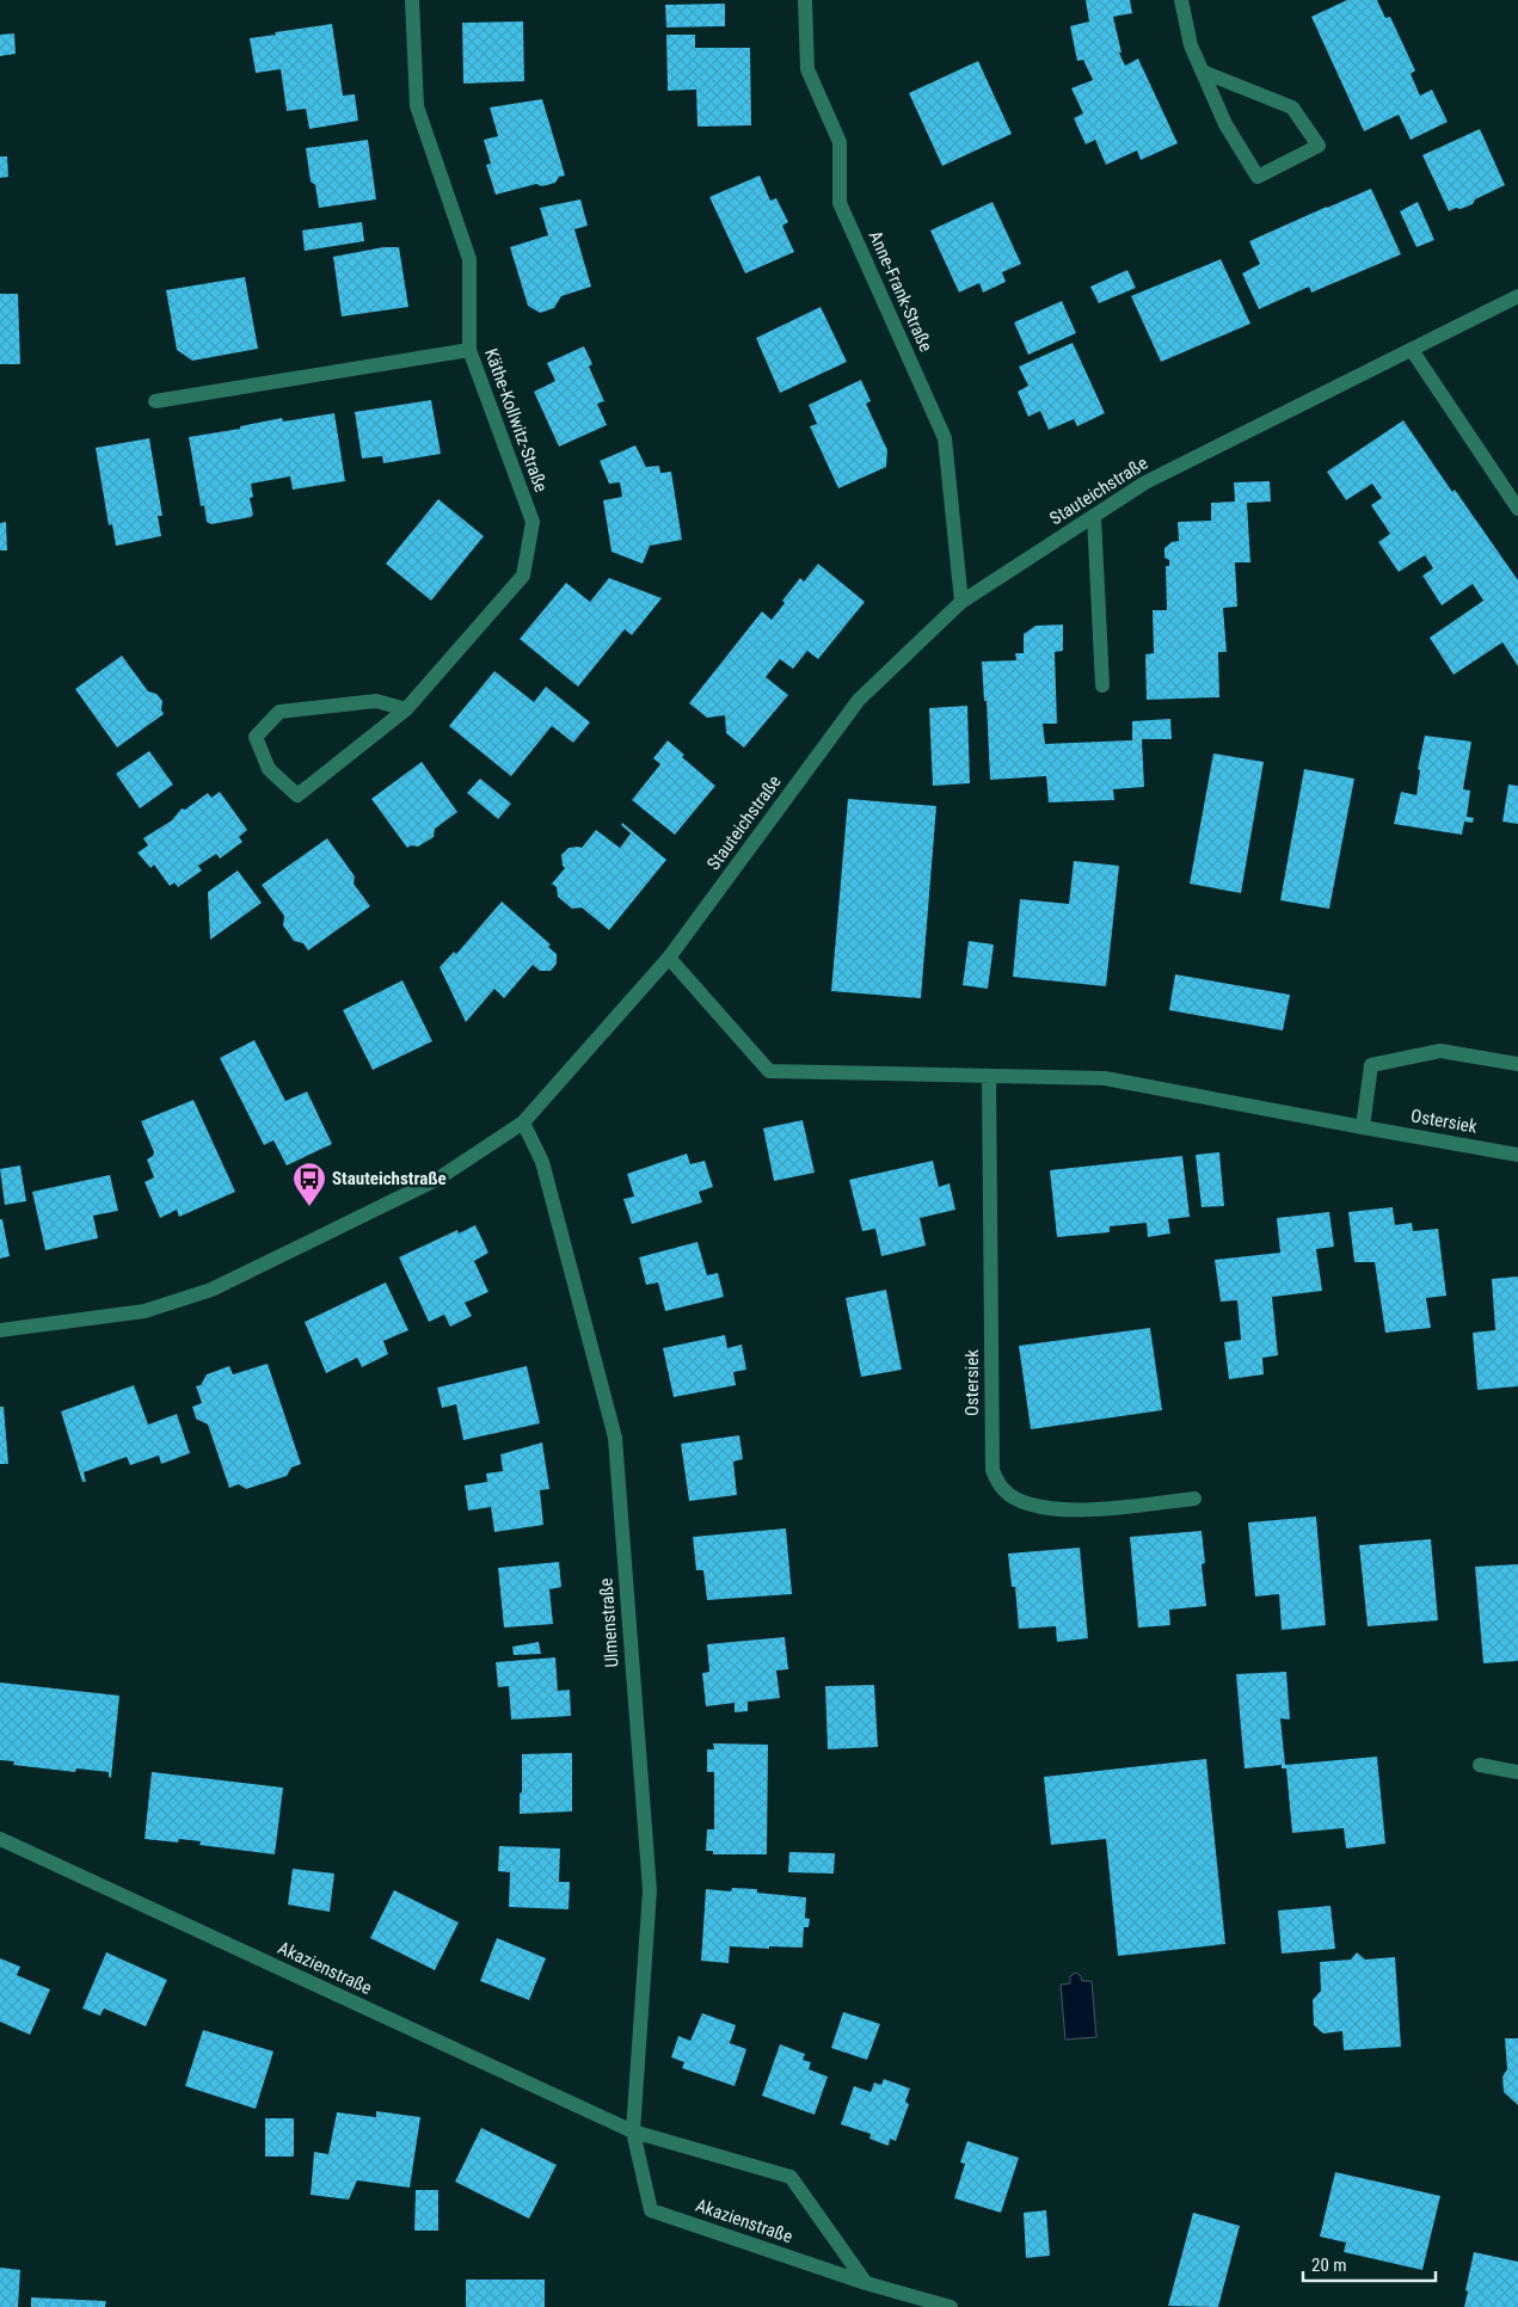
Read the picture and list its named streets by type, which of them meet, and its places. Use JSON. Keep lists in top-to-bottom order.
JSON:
{
  "streets": {
    "street": [
      "Anne-Frank-Straße",
      "Käthe-Kollwitz-Straße",
      "Stauteichstraße",
      "Ostersiek",
      "Ulmenstraße",
      "Akazienstraße"
    ]
  },
  "crossings": [
    ["Anne-Frank-Straße", "Stauteichstraße"],
    ["Stauteichstraße", "Ostersiek"],
    ["Stauteichstraße", "Ulmenstraße"],
    ["Ulmenstraße", "Akazienstraße"]
  ],
  "places": {
    "bus stop": ["Stauteichstraße"]
  },
  "scale_bar": "20 m"
}
